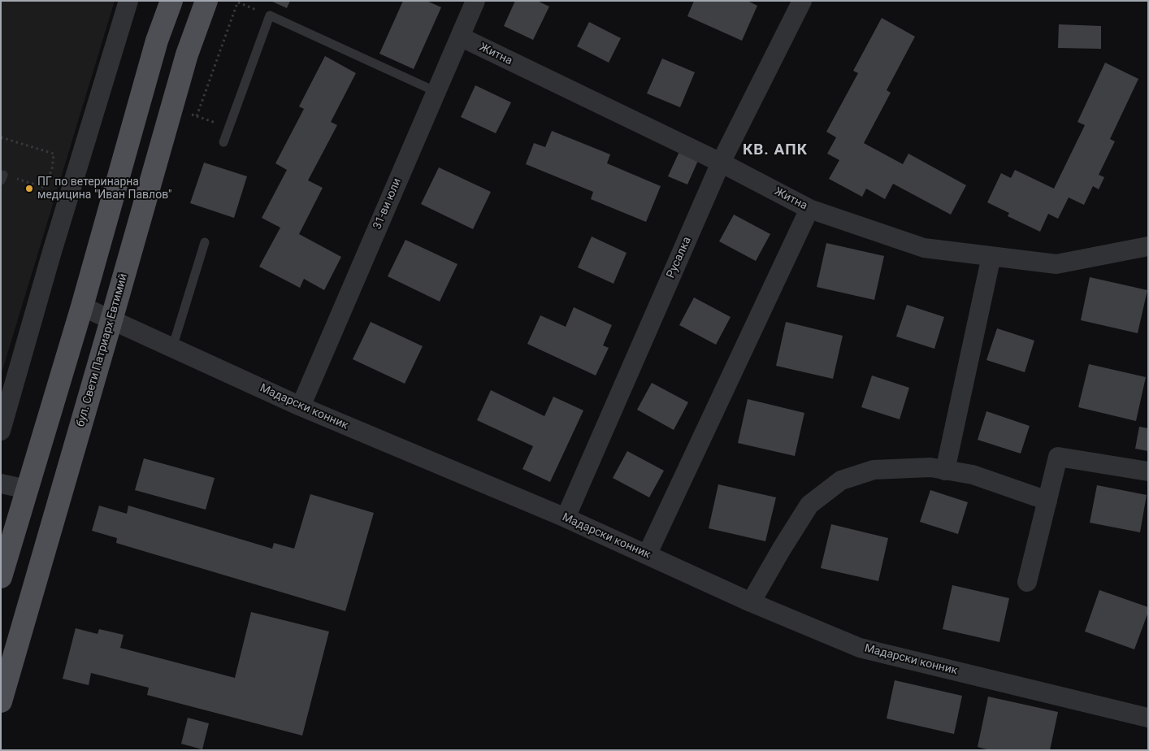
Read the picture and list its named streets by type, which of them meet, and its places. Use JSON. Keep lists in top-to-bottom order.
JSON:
{
  "streets": {
    "main road": ["бул. Свети Патриарх Евтимий"],
    "street": [
      "Житна",
      "31-ви юли",
      "Русалка",
      "Мадарски конник"
    ]
  },
  "crossings": [
    ["Житна", "31-ви юли"],
    ["Житна", "Русалка"],
    ["31-ви юли", "Мадарски конник"],
    ["Русалка", "Мадарски конник"],
    ["бул. Свети Патриарх Евтимий", "Мадарски конник"]
  ],
  "districts": ["КВ. АПК"],
  "places": ["ПГ по ветеринарна медицина \"Иван Павлов\""]
}
